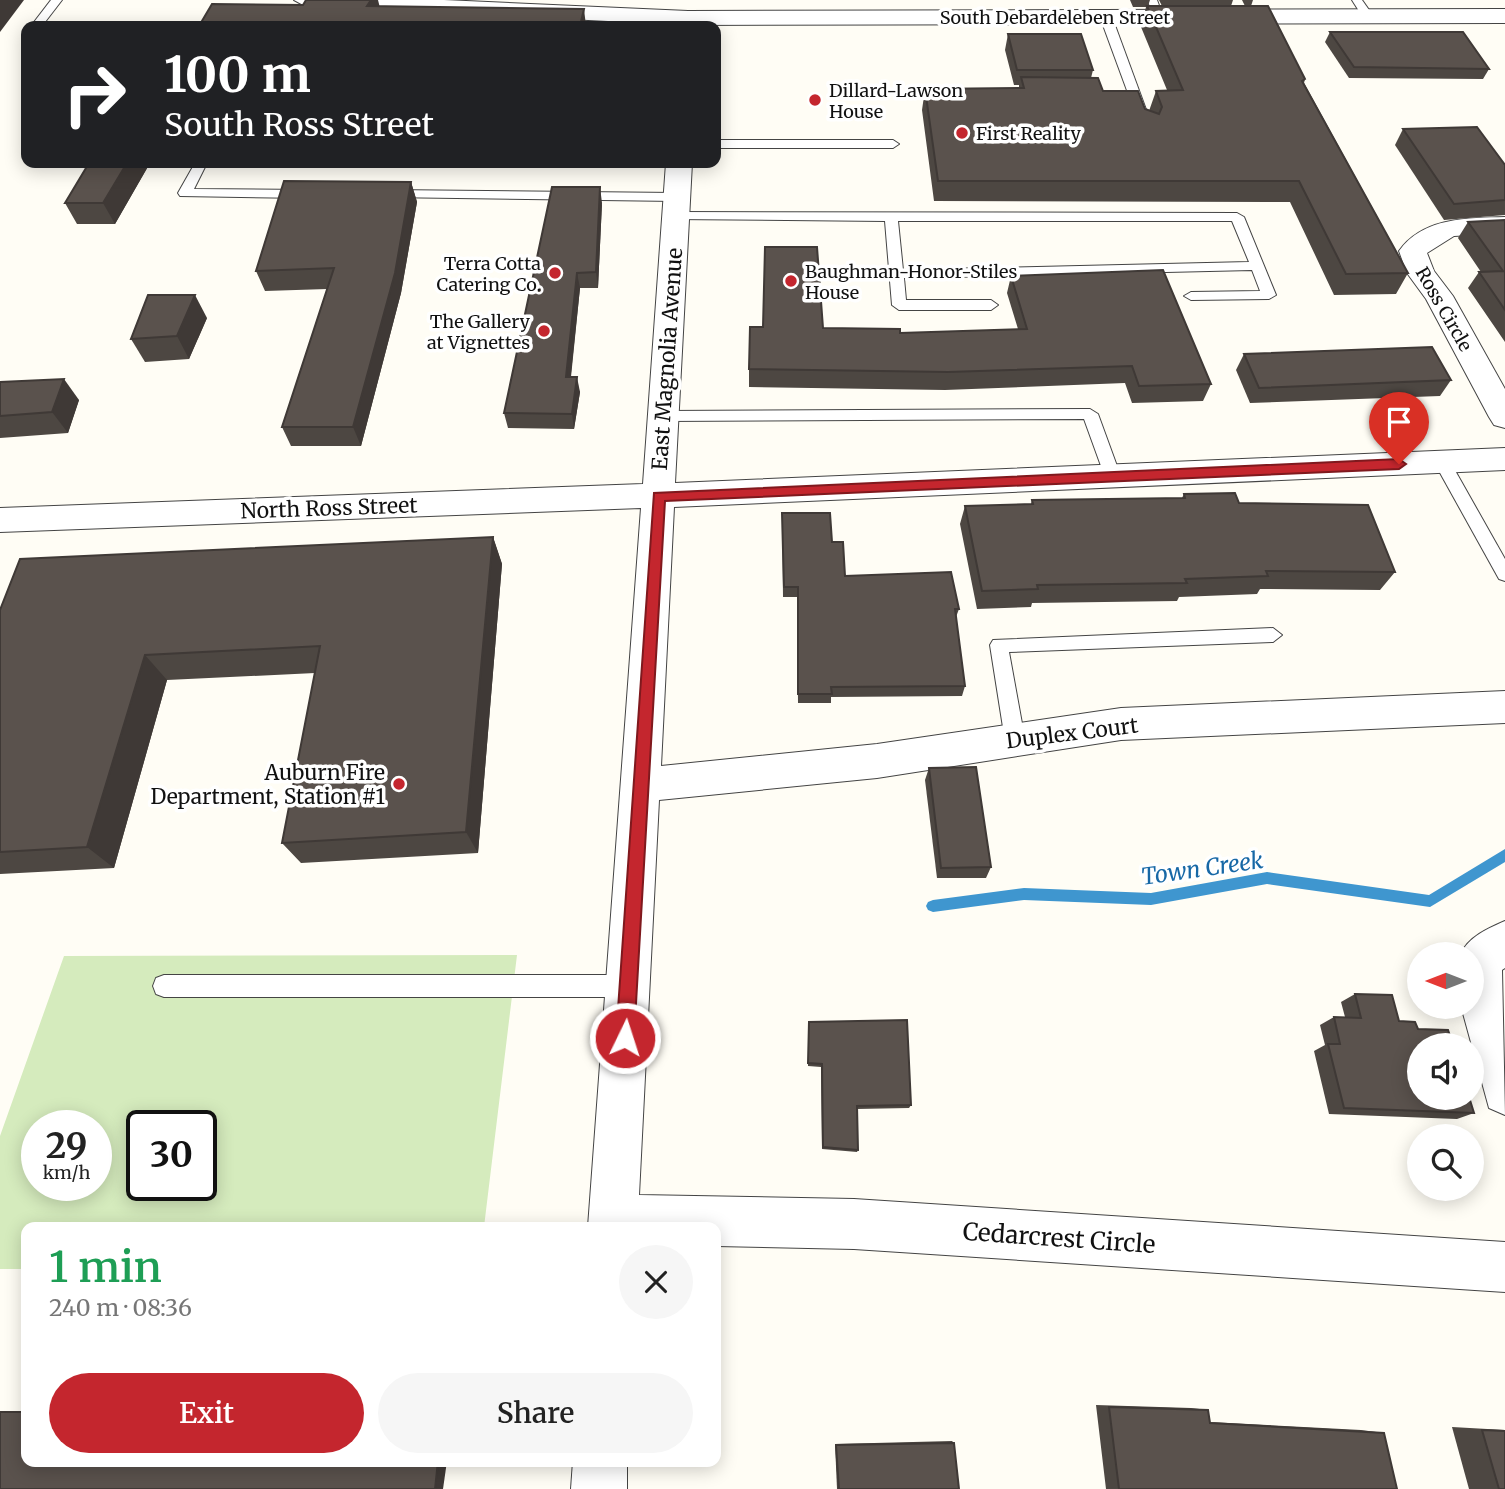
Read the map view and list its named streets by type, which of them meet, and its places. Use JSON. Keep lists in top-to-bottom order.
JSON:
{
  "streets": {
    "street": [
      "South Debardeleben Street",
      "Ross Circle",
      "East Magnolia Avenue",
      "North Ross Street",
      "Duplex Court",
      "Cedarcrest Circle"
    ]
  },
  "crossings": [
    ["East Magnolia Avenue", "North Ross Street"],
    ["East Magnolia Avenue", "Duplex Court"]
  ],
  "water": ["Town Creek"],
  "places": [
    "Dillard-Lawson House",
    "First Reality",
    "Terra Cotta Catering Co.",
    "Baughman-Honor-Stiles House",
    "The Gallery at Vignettes",
    "Auburn Fire Department, Station #1"
  ],
  "north": "left",
  "page": {
    "turn": ["100 m", "South Ross Street"],
    "speed": "29 km/h",
    "limit": "30",
    "heading": ["1 min", "240 m · 08:36"],
    "buttons": ["Exit", "Share"]
  }
}
